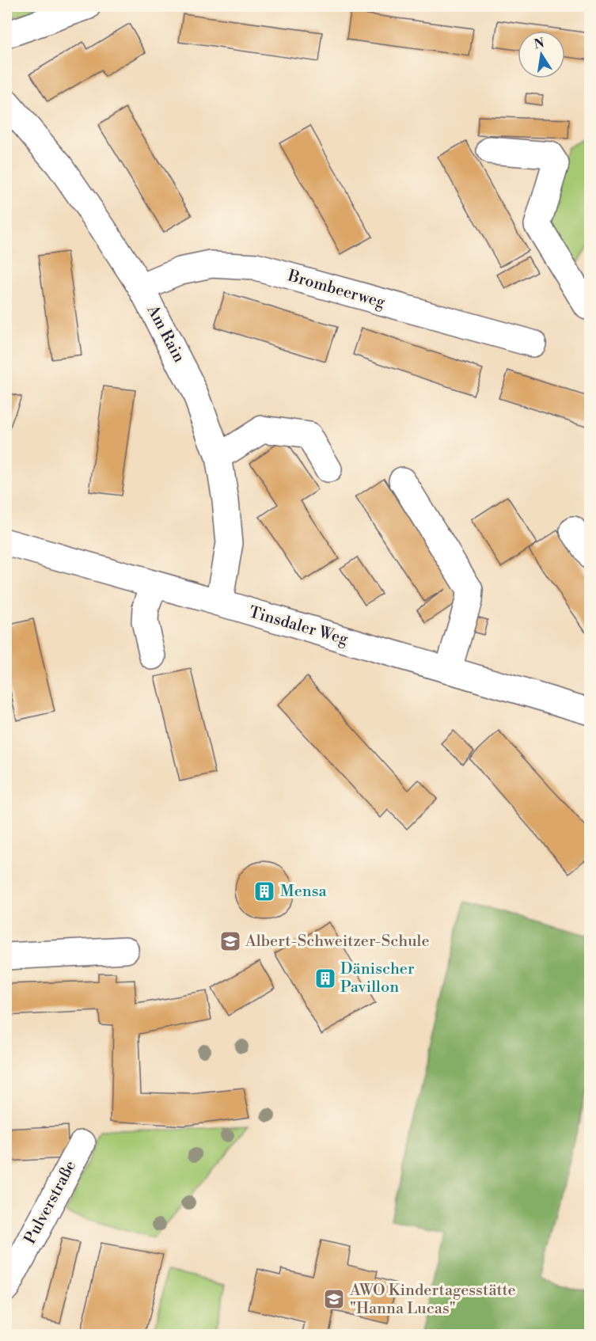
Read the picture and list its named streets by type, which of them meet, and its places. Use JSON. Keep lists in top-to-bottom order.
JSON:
{
  "streets": {
    "street": [
      "Brombeerweg",
      "Am Rain",
      "Tinsdaler Weg",
      "Pulverstraße"
    ]
  },
  "crossings": [
    ["Brombeerweg", "Am Rain"],
    ["Am Rain", "Tinsdaler Weg"]
  ],
  "places": {
    "building": ["Mensa", "Dänischer Pavillon"],
    "school or university": ["Albert-Schweitzer-Schule", "AWO Kindertagesstätte \"Hanna Lucas\""]
  },
  "north": "top"
}
